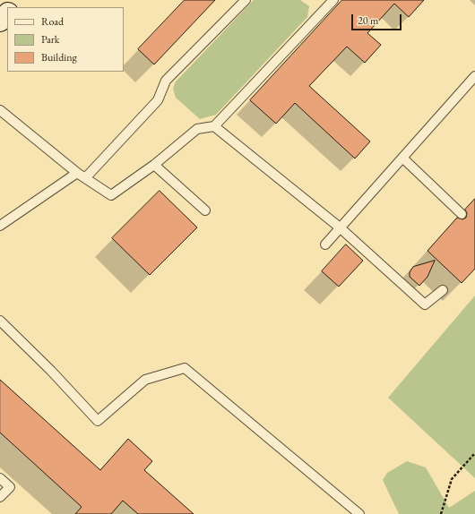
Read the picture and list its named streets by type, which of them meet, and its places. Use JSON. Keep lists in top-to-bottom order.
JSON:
{
  "legend": ["Road", "Park", "Building"],
  "scale_bar": "20 m"
}
